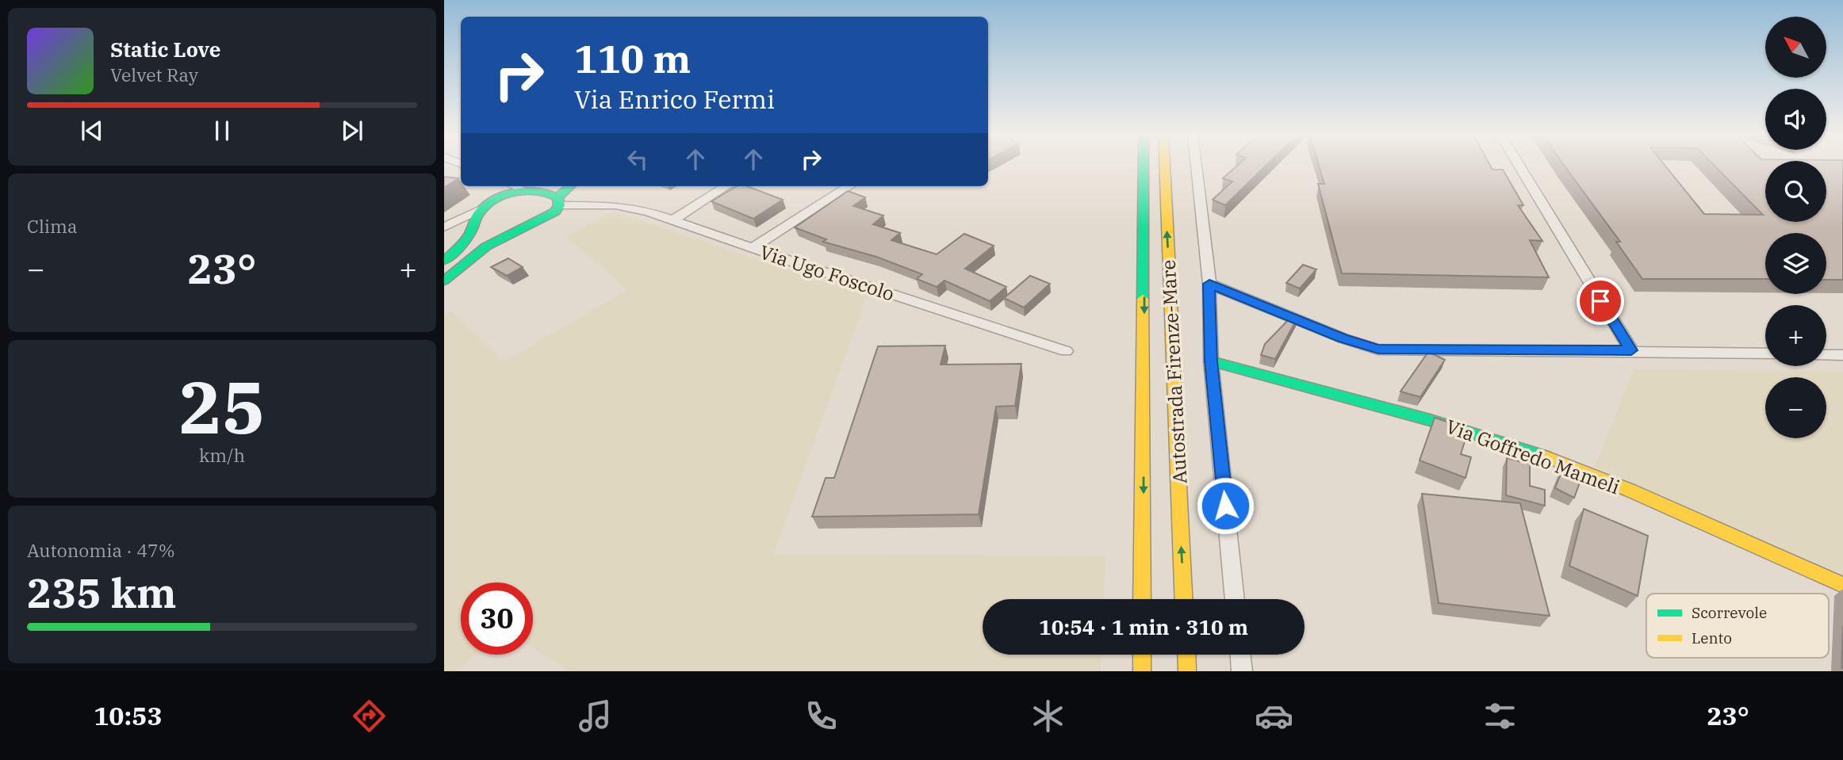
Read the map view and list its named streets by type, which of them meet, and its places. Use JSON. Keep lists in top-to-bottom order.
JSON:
{
  "streets": {
    "main road": ["Autostrada Firenze-Mare", "Via Goffredo Mameli"],
    "street": ["Via Ugo Foscolo"]
  },
  "legend": ["Scorrevole", "Lento"],
  "north": "top left",
  "page": {
    "map_buttons": ["+", "−"],
    "turn": ["110 m", "Via Enrico Fermi"],
    "song": ["Static Love", "Velvet Ray"],
    "tile": [
      "Clima",
      ["25", "km/h"],
      ["Autonomia · 47%", "235 km"]
    ],
    "heat": ["−", "23°", "+"],
    "limit": "30",
    "trip": "10:54 · 1 min · 310 m",
    "tabs": ["10:53", "23°"]
  }
}
